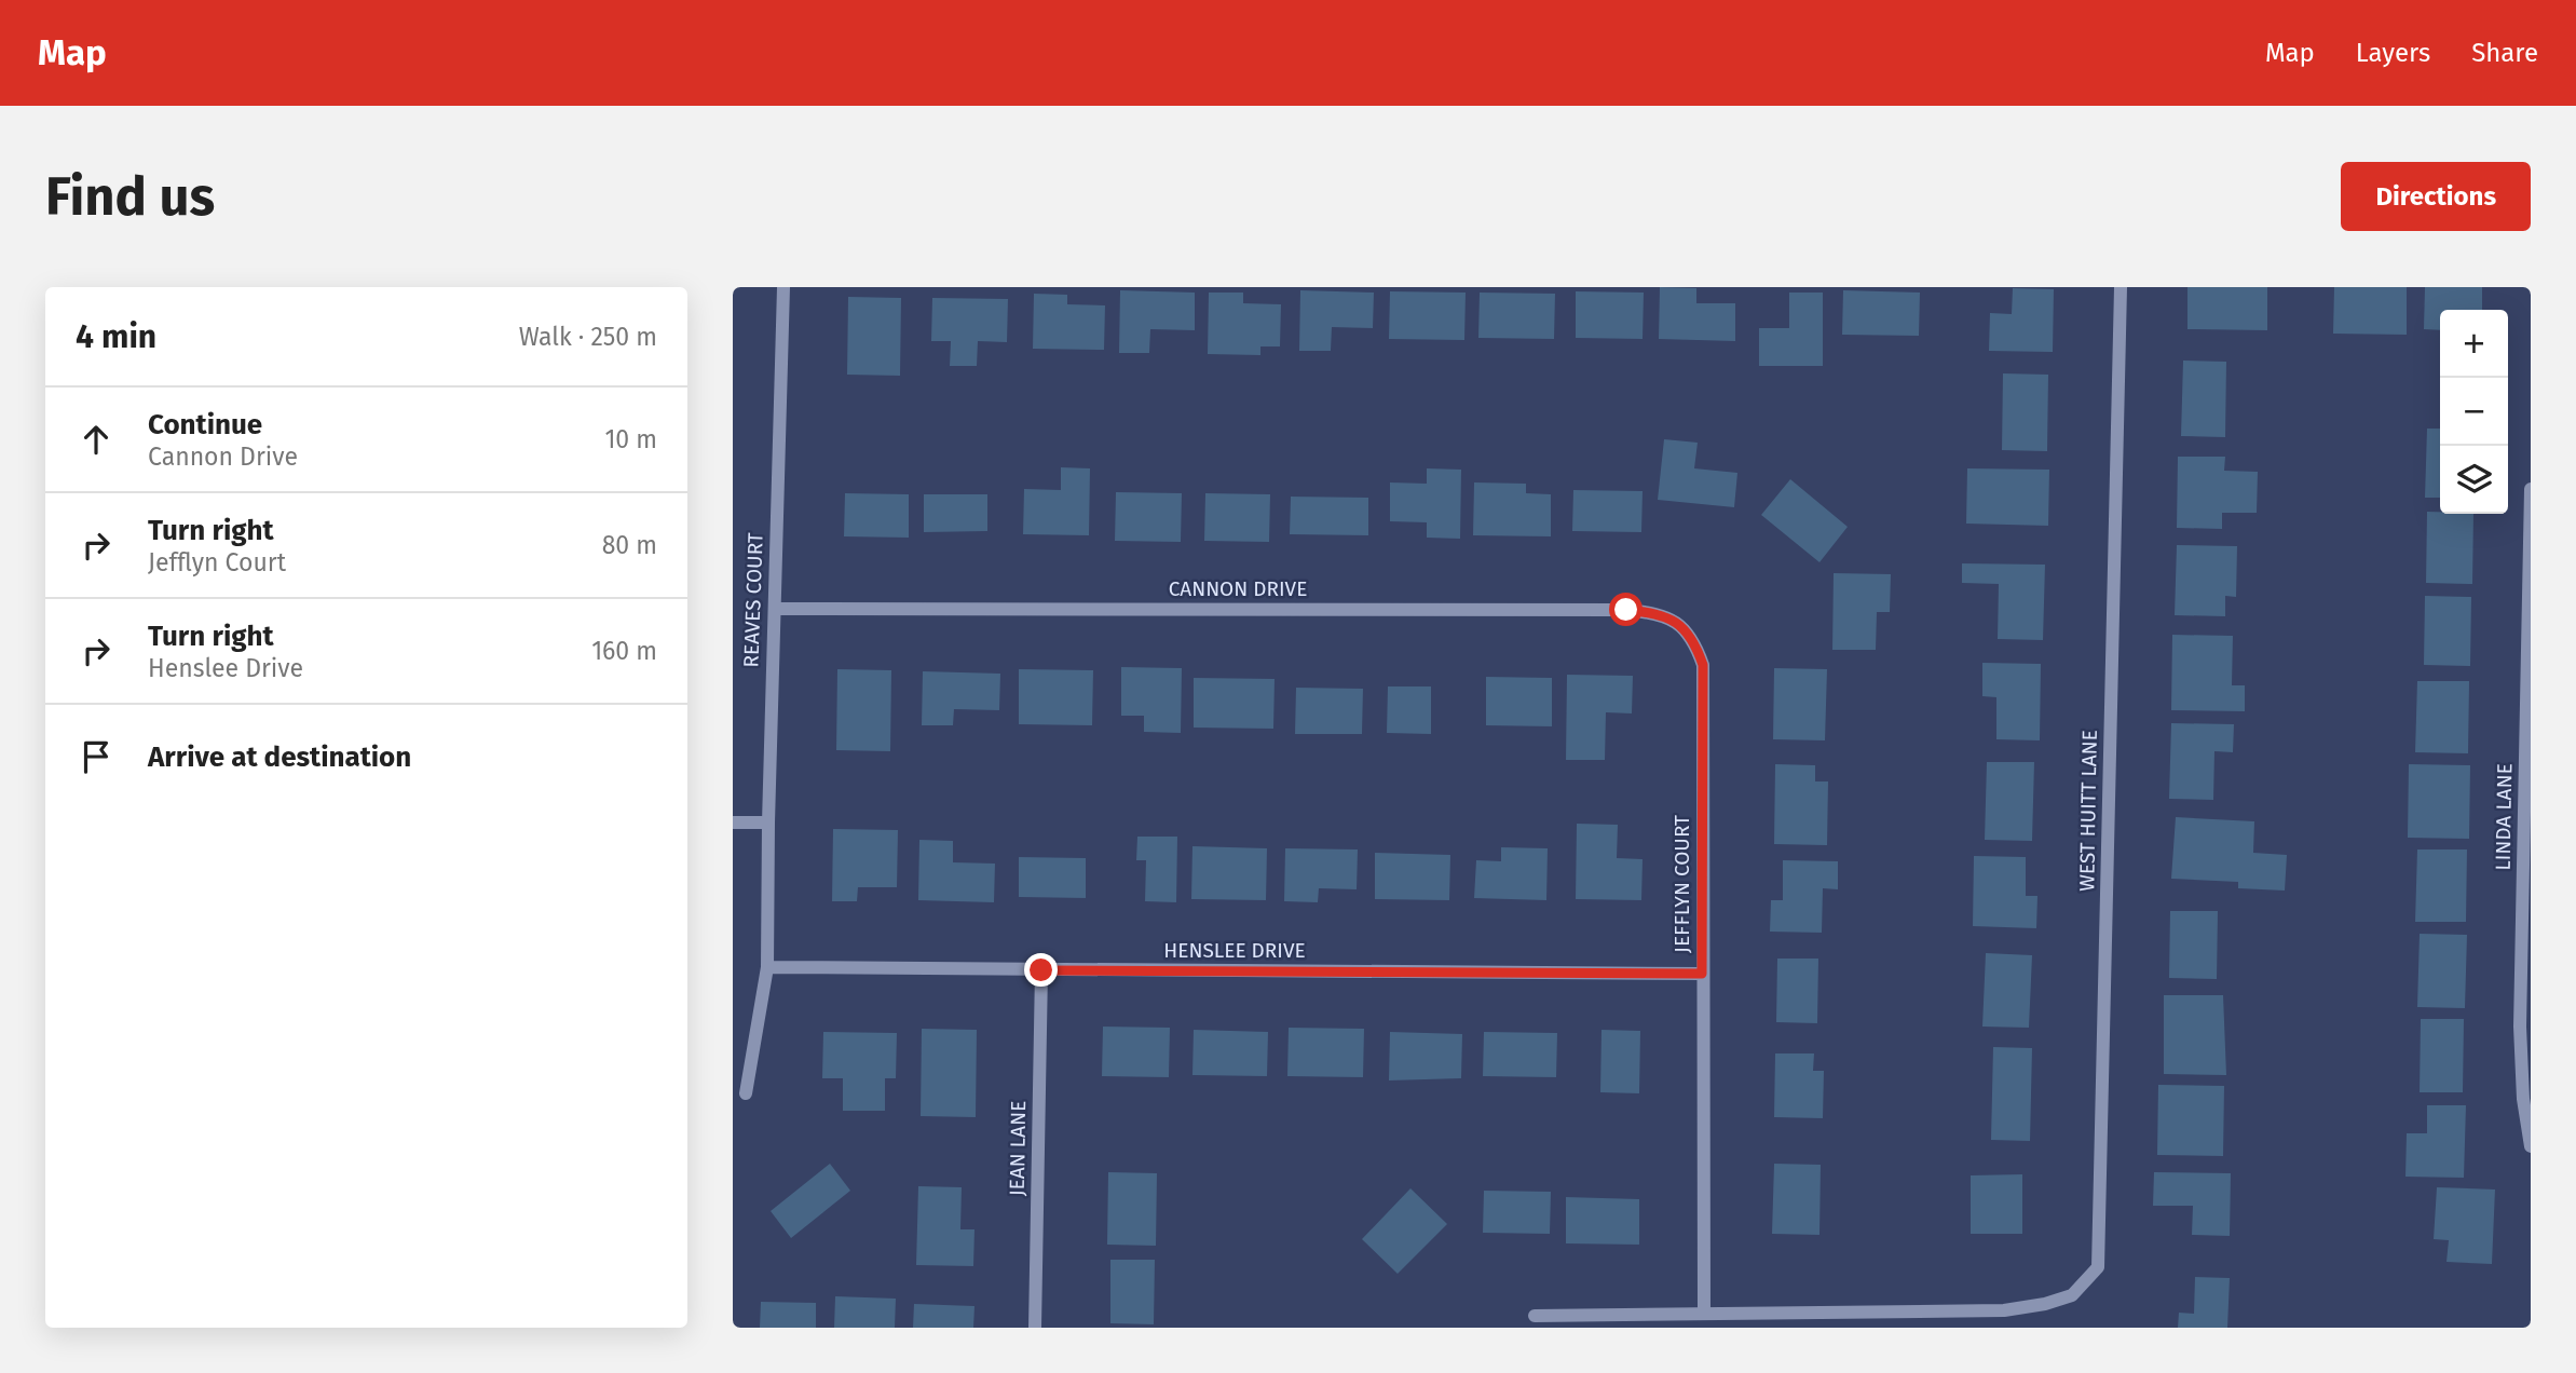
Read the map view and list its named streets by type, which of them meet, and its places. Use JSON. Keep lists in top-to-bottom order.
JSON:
{
  "streets": {
    "street": [
      "CANNON DRIVE",
      "REAVES COURT",
      "WEST HUITT LANE",
      "LINDA LANE",
      "JEFFLYN COURT",
      "HENSLEE DRIVE",
      "JEAN LANE"
    ]
  },
  "crossings": [
    ["CANNON DRIVE", "REAVES COURT"],
    ["CANNON DRIVE", "JEFFLYN COURT"],
    ["REAVES COURT", "HENSLEE DRIVE"],
    ["JEFFLYN COURT", "HENSLEE DRIVE"],
    ["HENSLEE DRIVE", "JEAN LANE"]
  ],
  "page": {
    "header": "Map",
    "nav": ["Map", "Layers", "Share"],
    "buttons": "Directions",
    "title": "Find us",
    "heading": ["4 min", "Walk · 250 m"],
    "map_buttons": ["+", "−"],
    "list": [
      ["Continue", "Cannon Drive", "10 m"],
      ["Turn right", "Jefflyn Court", "80 m"],
      ["Turn right", "Henslee Drive", "160 m"],
      "Arrive at destination"
    ]
  }
}
